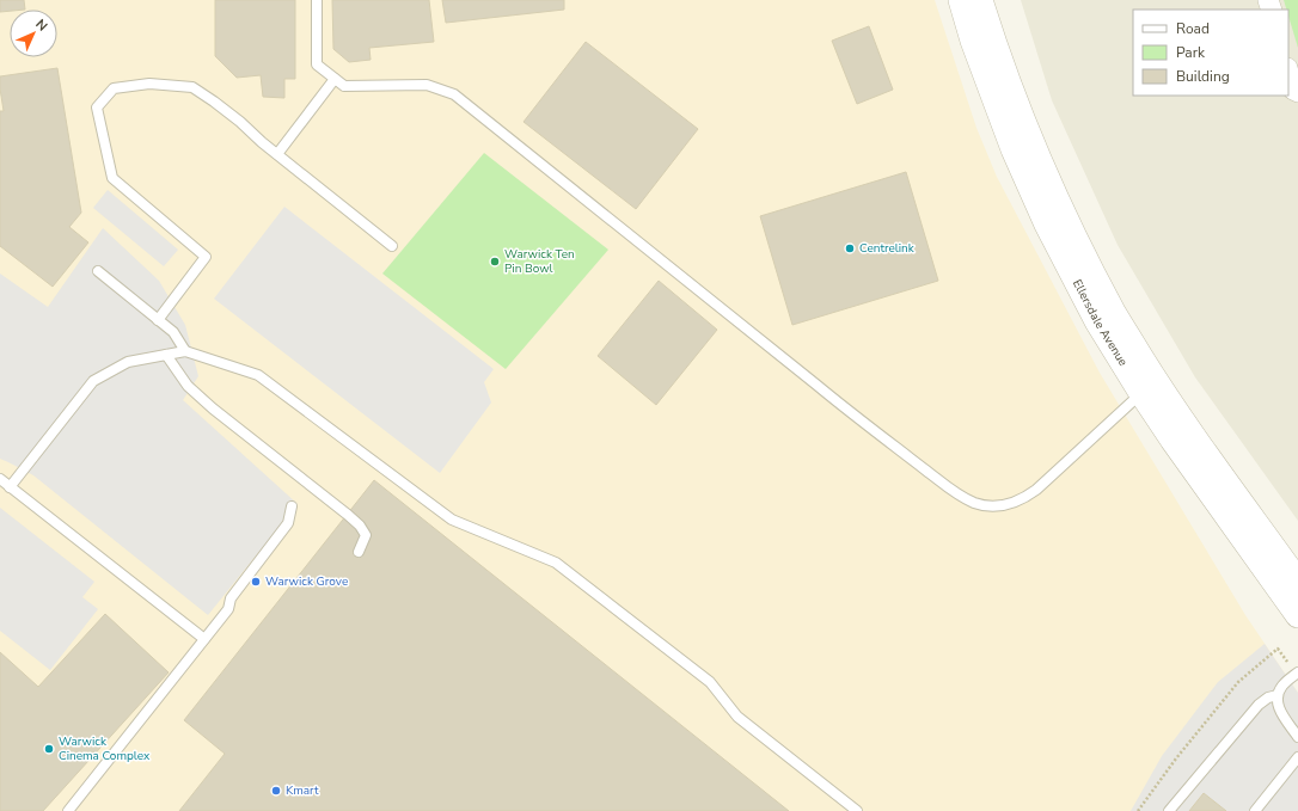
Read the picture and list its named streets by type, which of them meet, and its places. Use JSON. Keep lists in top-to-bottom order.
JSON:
{
  "streets": {
    "street": ["Ellersdale Avenue"]
  },
  "places": [
    "Centrelink",
    "Warwick Ten Pin Bowl",
    "Warwick Grove",
    "Warwick Cinema Complex",
    "Kmart"
  ],
  "legend": ["Road", "Park", "Building"],
  "north": "top right"
}
